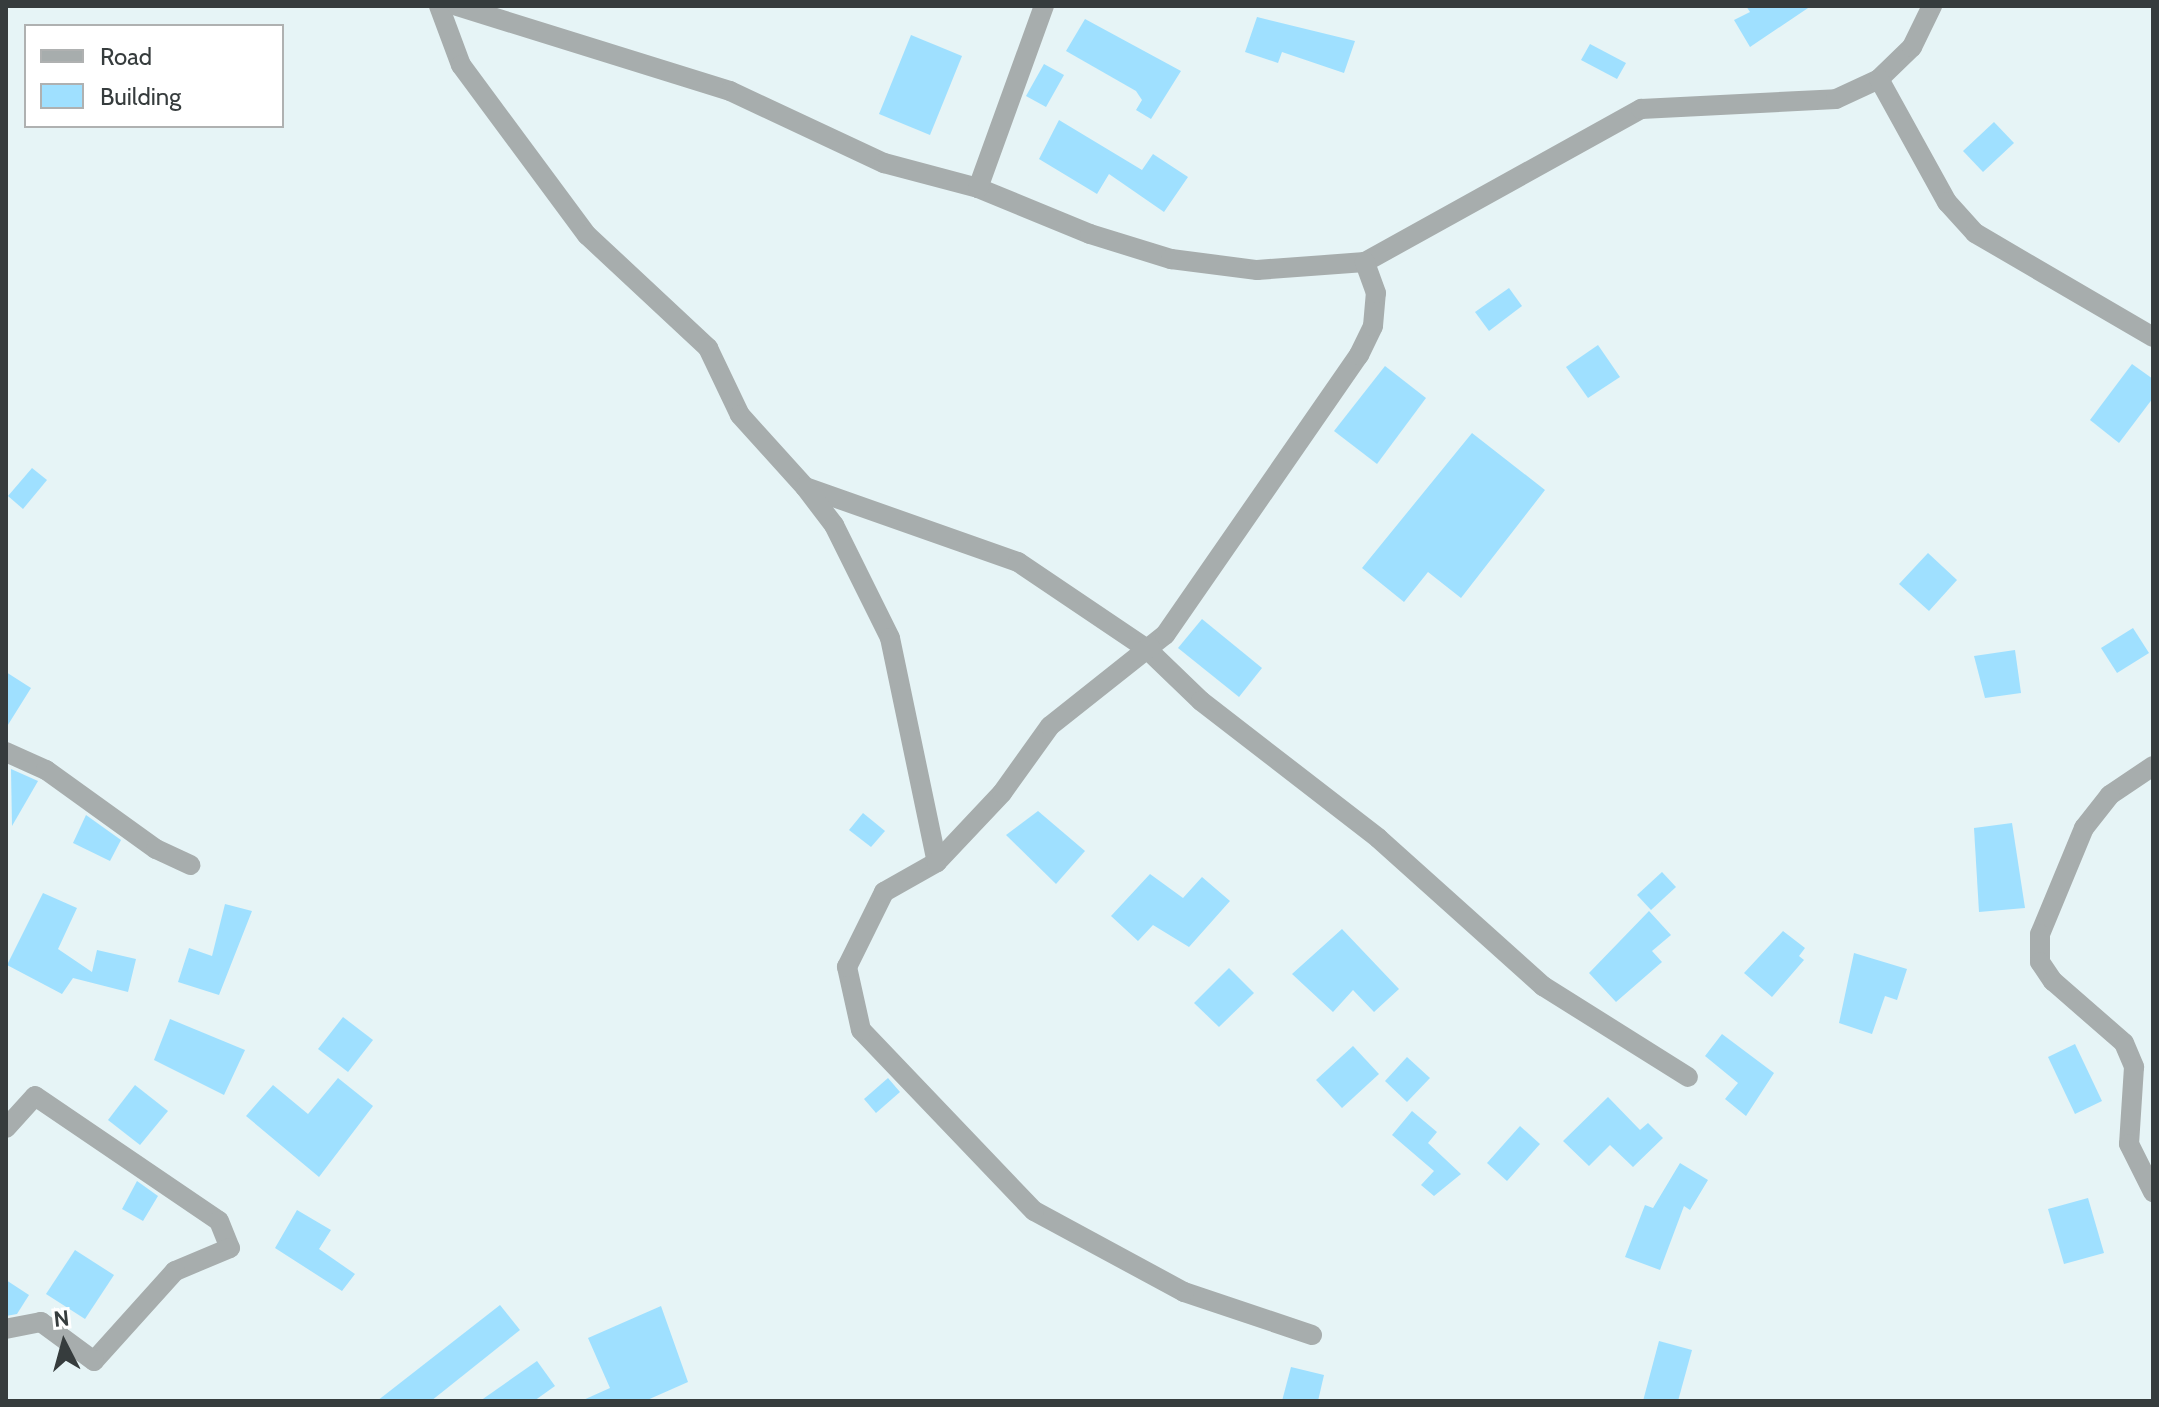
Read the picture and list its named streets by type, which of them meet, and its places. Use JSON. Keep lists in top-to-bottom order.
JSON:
{
  "legend": ["Road", "Building"],
  "north": "top"
}
